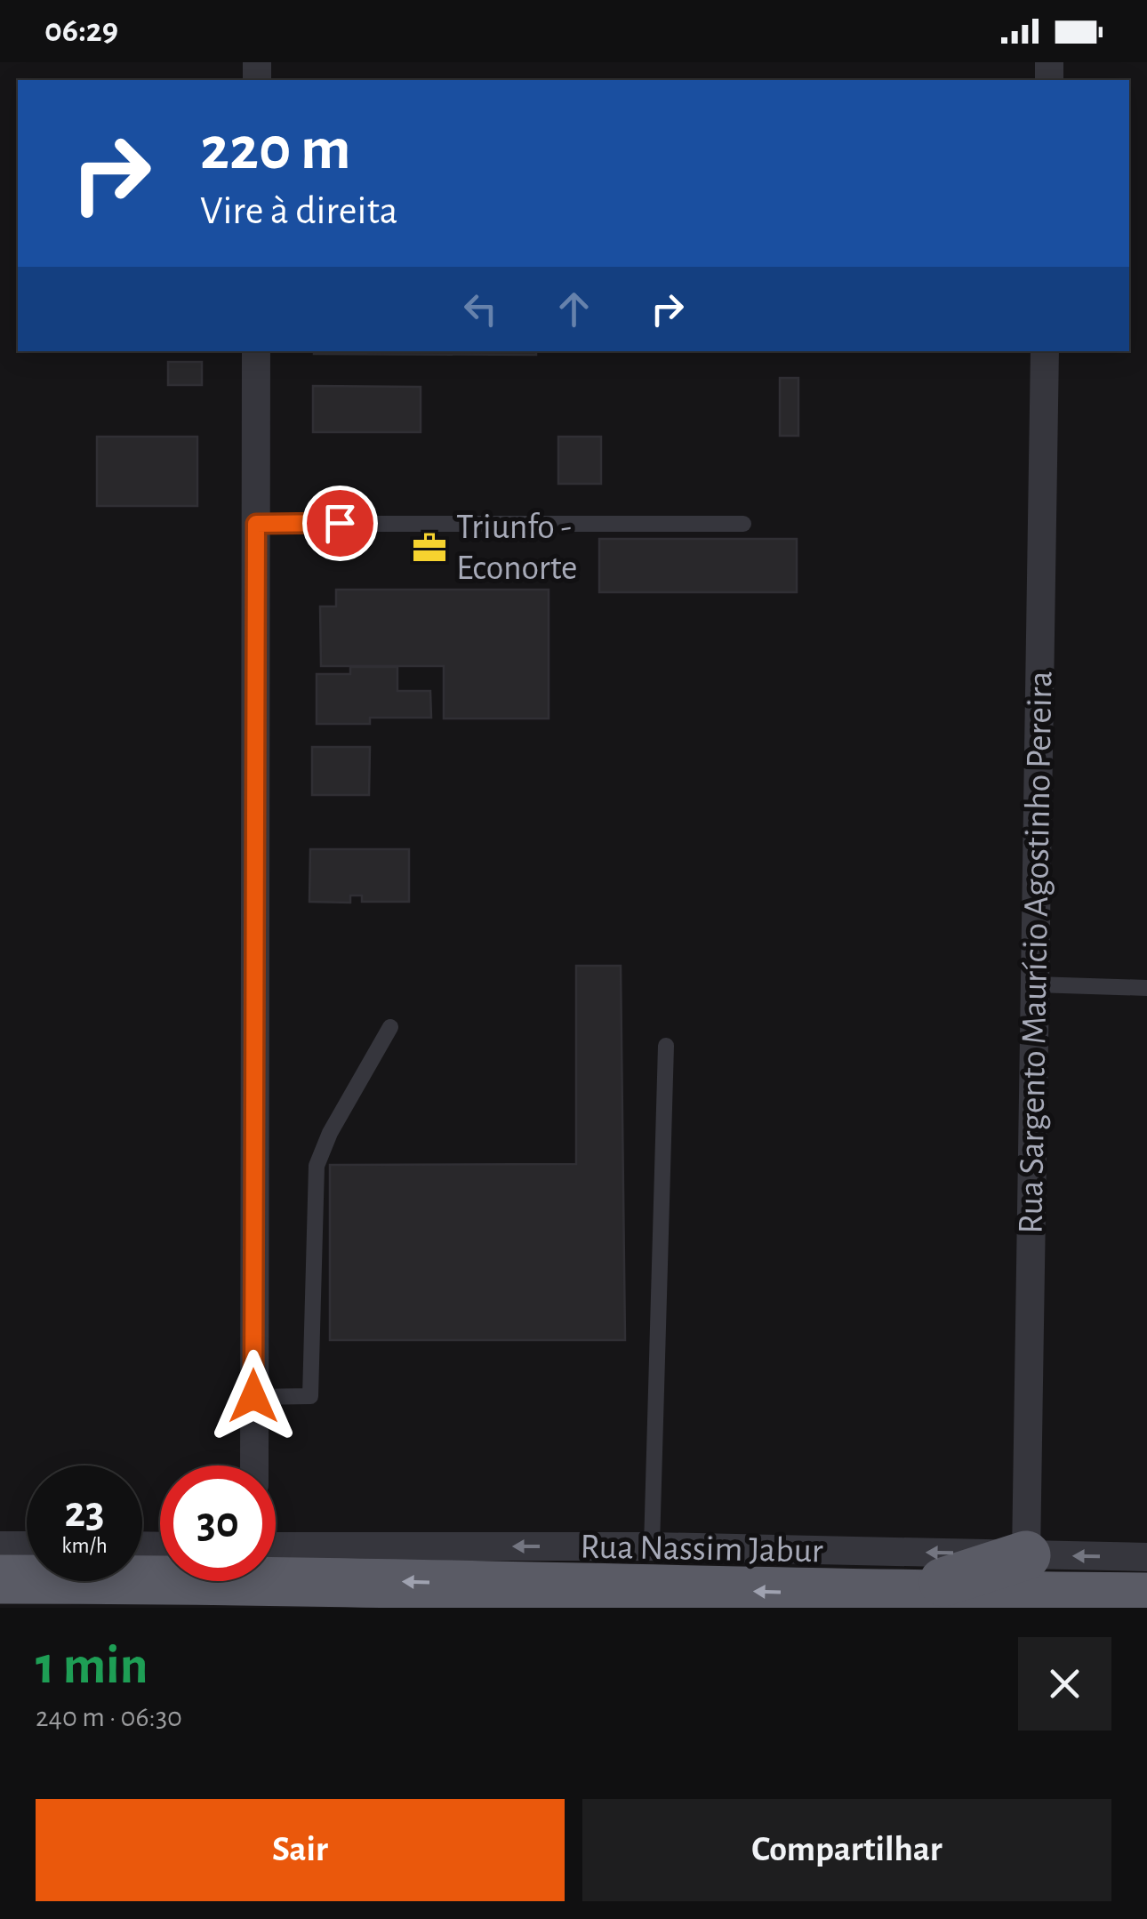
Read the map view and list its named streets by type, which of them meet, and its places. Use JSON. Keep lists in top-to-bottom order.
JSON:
{
  "streets": {
    "street": ["Rua Sargento Maurício Agostinho Pereira", "Rua Nassim Jabur"]
  },
  "crossings": [
    ["Rua Sargento Maurício Agostinho Pereira", "Rua Nassim Jabur"]
  ],
  "one_way": ["Rua Nassim Jabur"],
  "places": {
    "office": ["Triunfo - Econorte"]
  },
  "page": {
    "status": "06:29",
    "turn": ["220 m", "Vire à direita"],
    "speed": "23 km/h",
    "limit": "30",
    "heading": ["1 min", "240 m · 06:30"],
    "buttons": ["Sair", "Compartilhar"]
  }
}
